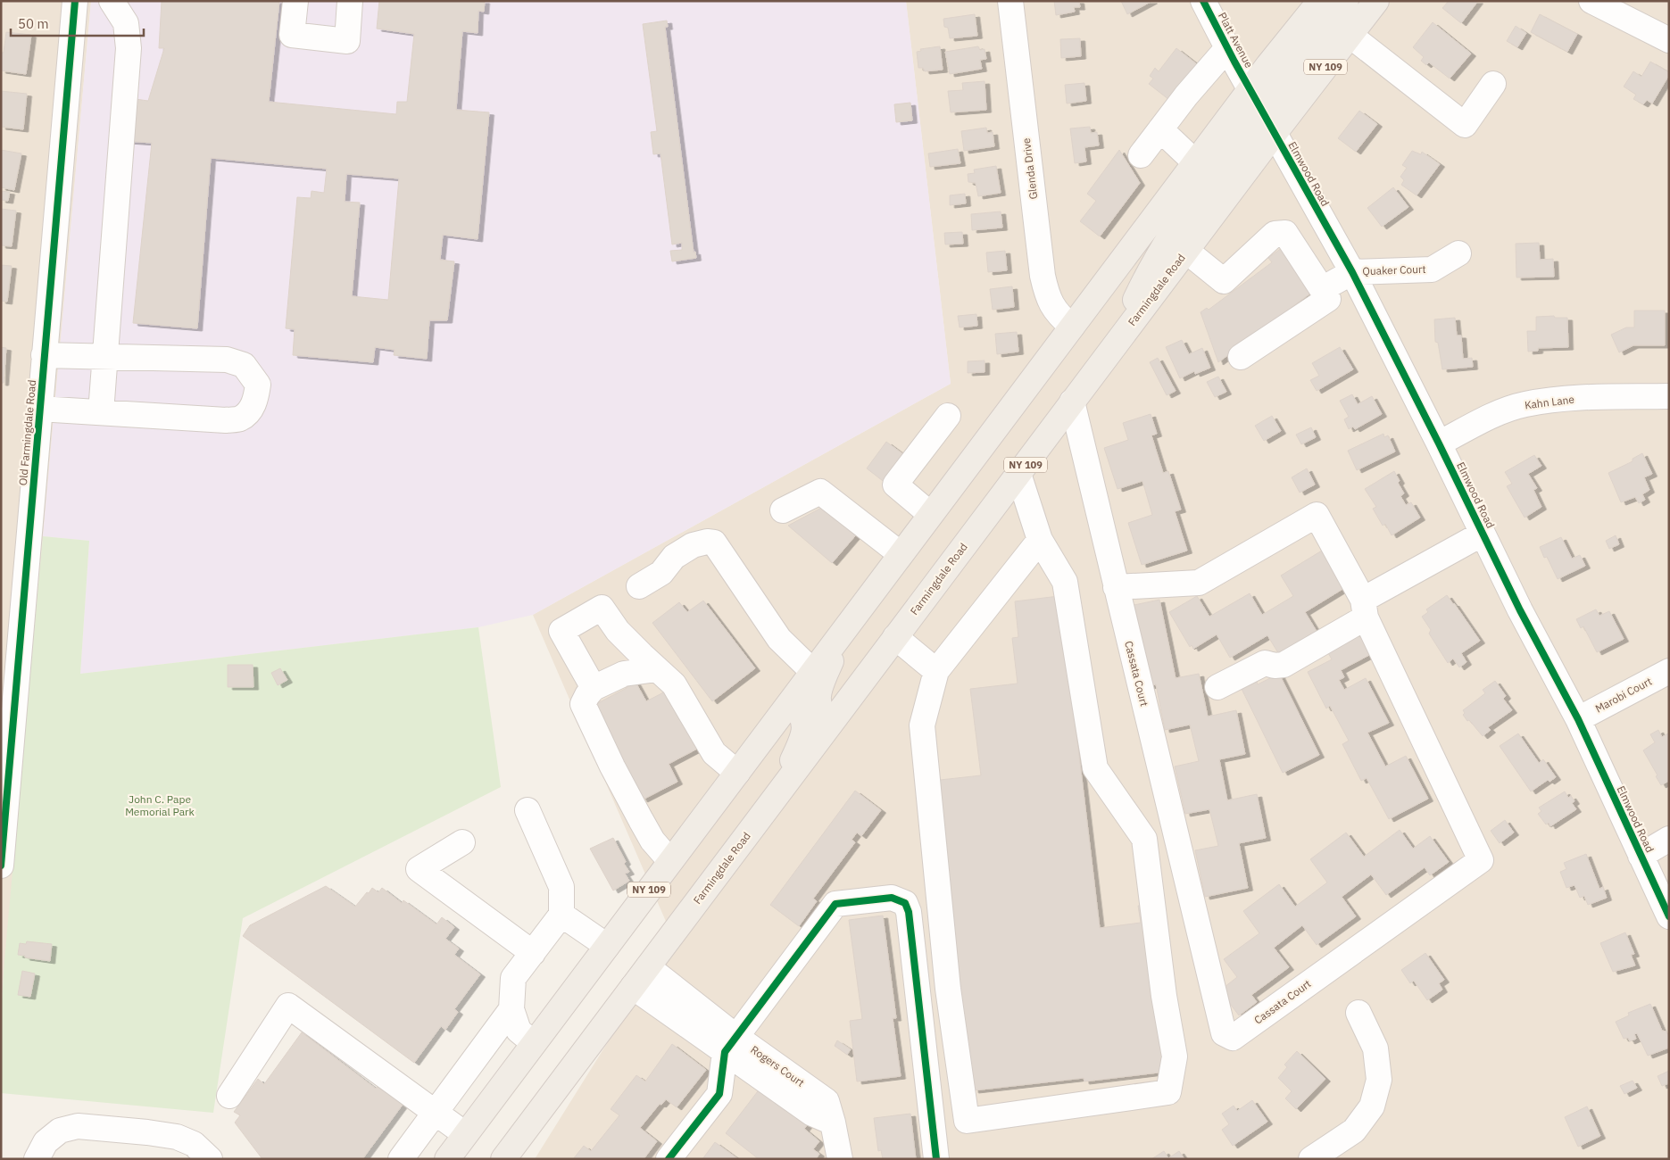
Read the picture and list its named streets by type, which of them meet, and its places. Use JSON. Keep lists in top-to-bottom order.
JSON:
{
  "streets": {
    "main road": ["NY 109", "Farmingdale Road"],
    "street": [
      "Platt Avenue",
      "Glenda Drive",
      "Elmwood Road",
      "Quaker Court",
      "Kahn Lane",
      "Old Farmingdale Road",
      "Cassata Court",
      "Marobi Court",
      "Rogers Court"
    ]
  },
  "crossings": [
    ["Platt Avenue", "NY 109"],
    ["Platt Avenue", "Elmwood Road"],
    ["NY 109", "Glenda Drive"],
    ["NY 109", "Elmwood Road"],
    ["Elmwood Road", "Quaker Court"],
    ["Elmwood Road", "Farmingdale Road"],
    ["Elmwood Road", "Kahn Lane"],
    ["Elmwood Road", "Marobi Court"],
    ["Farmingdale Road", "Cassata Court"],
    ["Farmingdale Road", "Rogers Court"]
  ],
  "parks": ["John C. Pape Memorial Park"],
  "scale_bar": "50 m"
}
